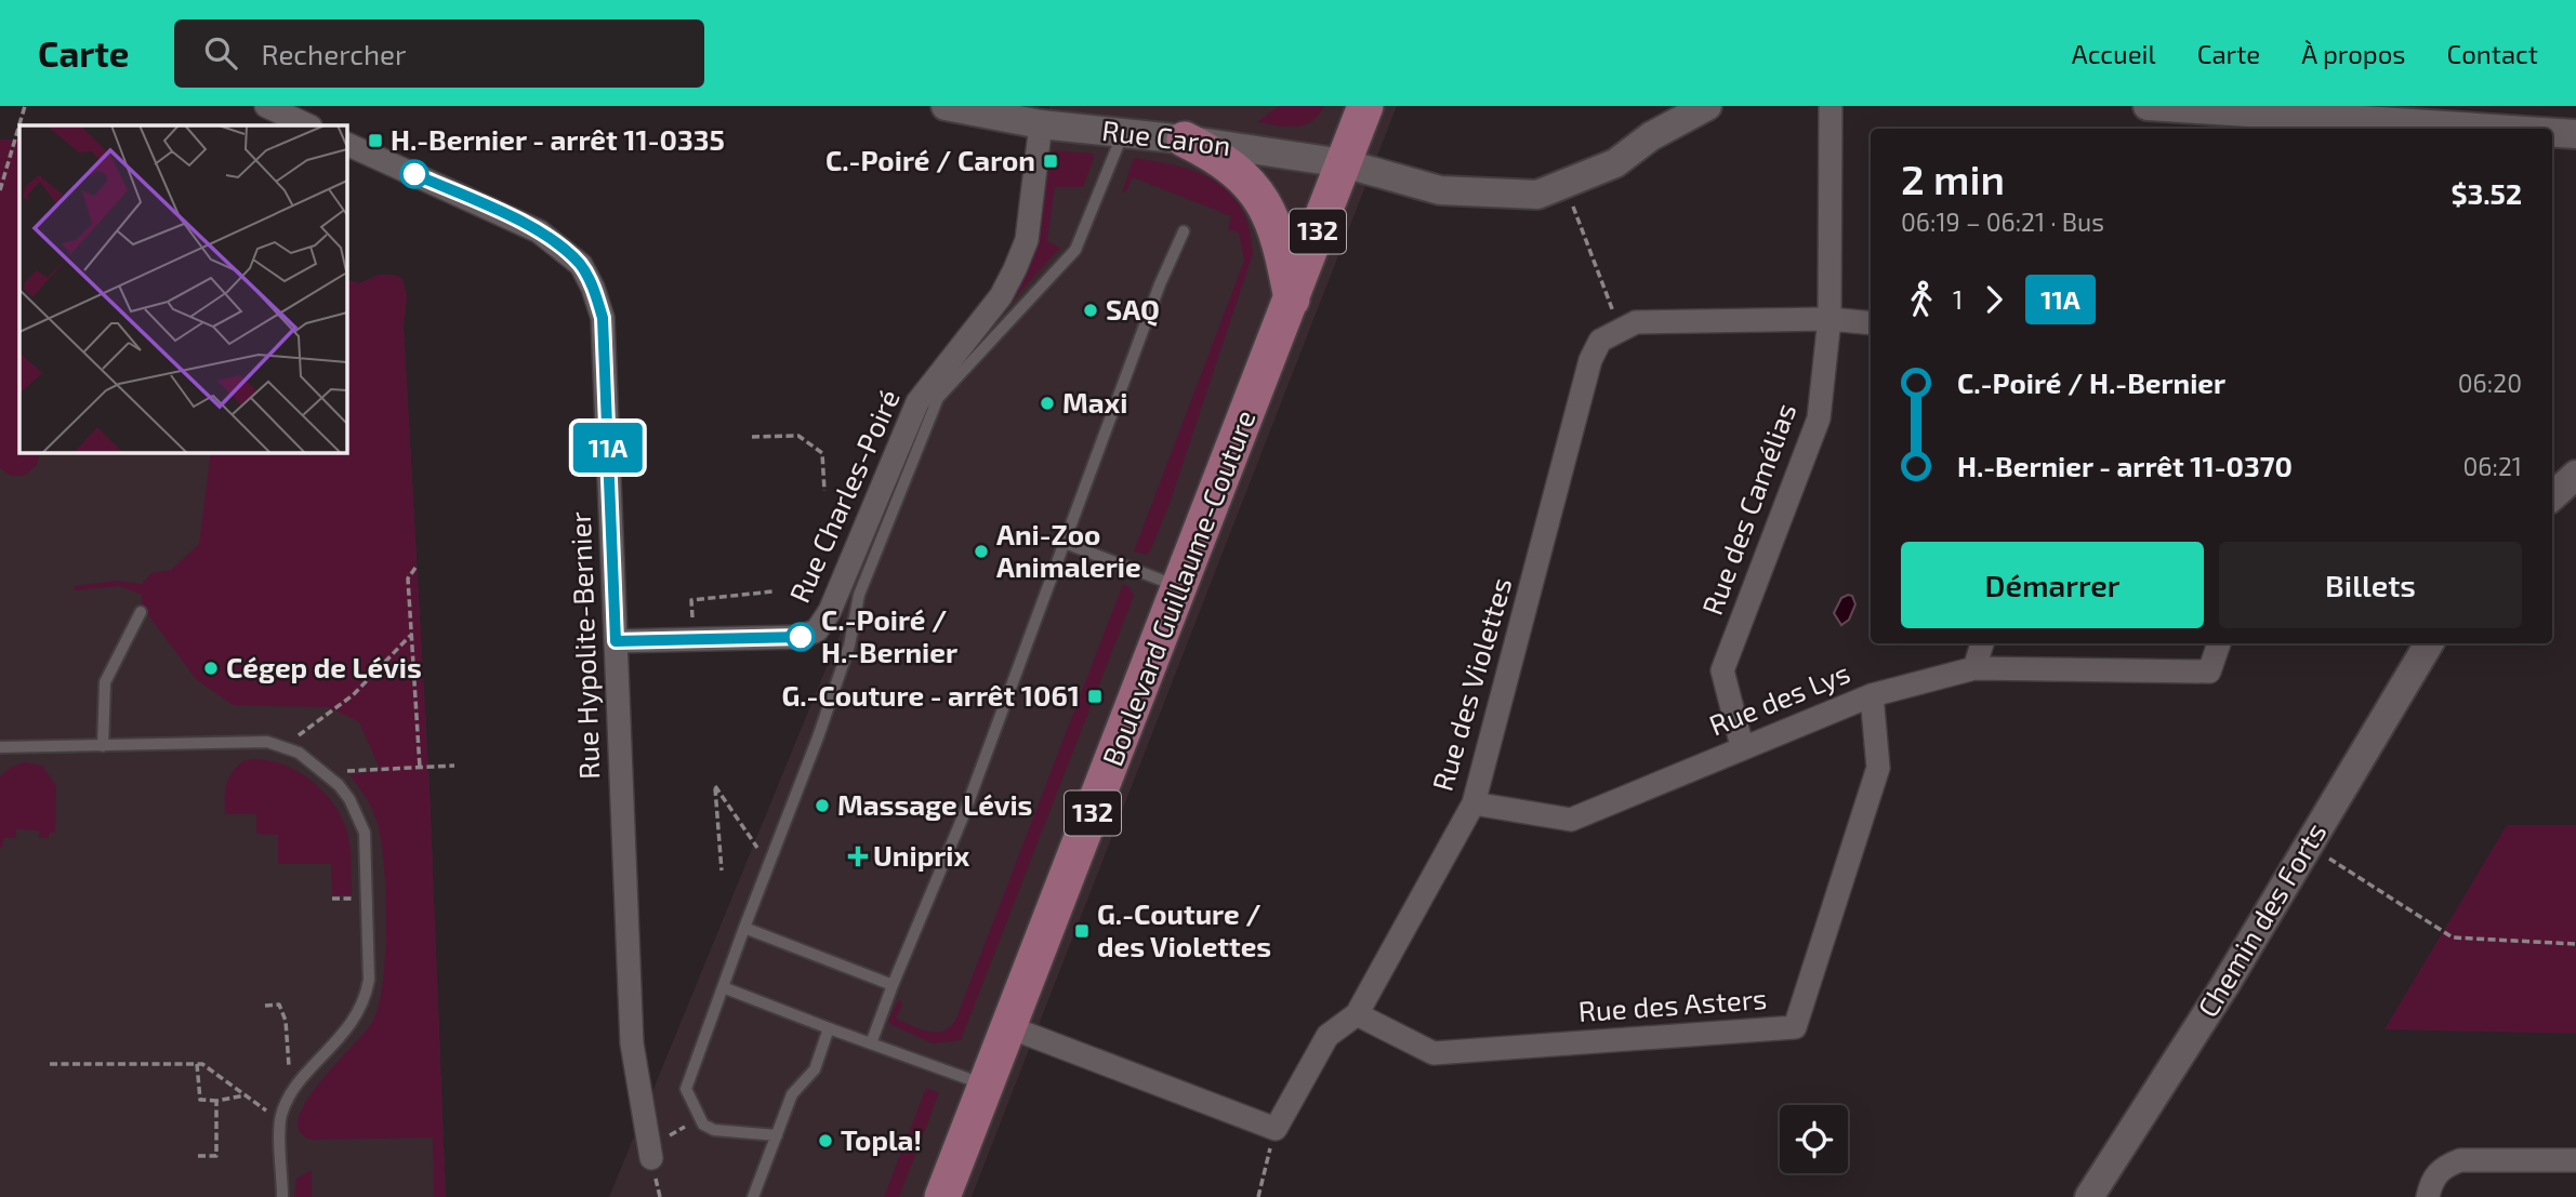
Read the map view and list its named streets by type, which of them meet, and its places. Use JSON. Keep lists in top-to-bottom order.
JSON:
{
  "streets": {
    "main road": ["132", "Boulevard Guillaume-Couture"],
    "street": [
      "Rue Caron",
      "Rue Charles-Poiré",
      "Rue des Camélias",
      "Rue Hypolite-Bernier",
      "Rue des Violettes",
      "Rue des Lys",
      "Chemin des Forts",
      "Rue des Asters"
    ]
  },
  "crossings": [
    ["Rue Caron", "Rue Charles-Poiré"],
    ["Rue Caron", "Boulevard Guillaume-Couture"],
    ["Rue Charles-Poiré", "Rue Hypolite-Bernier"],
    ["Rue des Camélias", "Rue des Lys"],
    ["Rue des Violettes", "Rue des Lys"],
    ["Rue des Violettes", "Rue des Asters"],
    ["Rue des Lys", "Rue des Asters"]
  ],
  "places": {
    "transit": [
      "H.-Bernier - arrêt 11-0335",
      "C.-Poiré / Caron",
      "G.-Couture - arrêt 1061",
      "G.-Couture / des Violettes"
    ],
    "other": [
      "SAQ",
      "Maxi",
      "Ani-Zoo Animalerie",
      "C.-Poiré / H.-Bernier",
      "Cégep de Lévis",
      "Massage Lévis",
      "Topla!"
    ],
    "health": ["Uniprix"]
  },
  "lines": ["bus line 11A"],
  "page": {
    "header": "Carte",
    "search": "Rechercher",
    "nav": [
      "Accueil",
      "Carte",
      "À propos",
      "Contact"
    ],
    "on_map": "11A",
    "heading": ["2 min", "06:19 – 06:21 · Bus", "$3.52"],
    "legs": ["1", "11A"],
    "list": [
      {
        "name": "C.-Poiré / H.-Bernier",
        "value": "06:20"
      },
      {
        "name": "H.-Bernier - arrêt 11-0370",
        "value": "06:21"
      }
    ],
    "buttons": ["Démarrer", "Billets"]
  }
}
